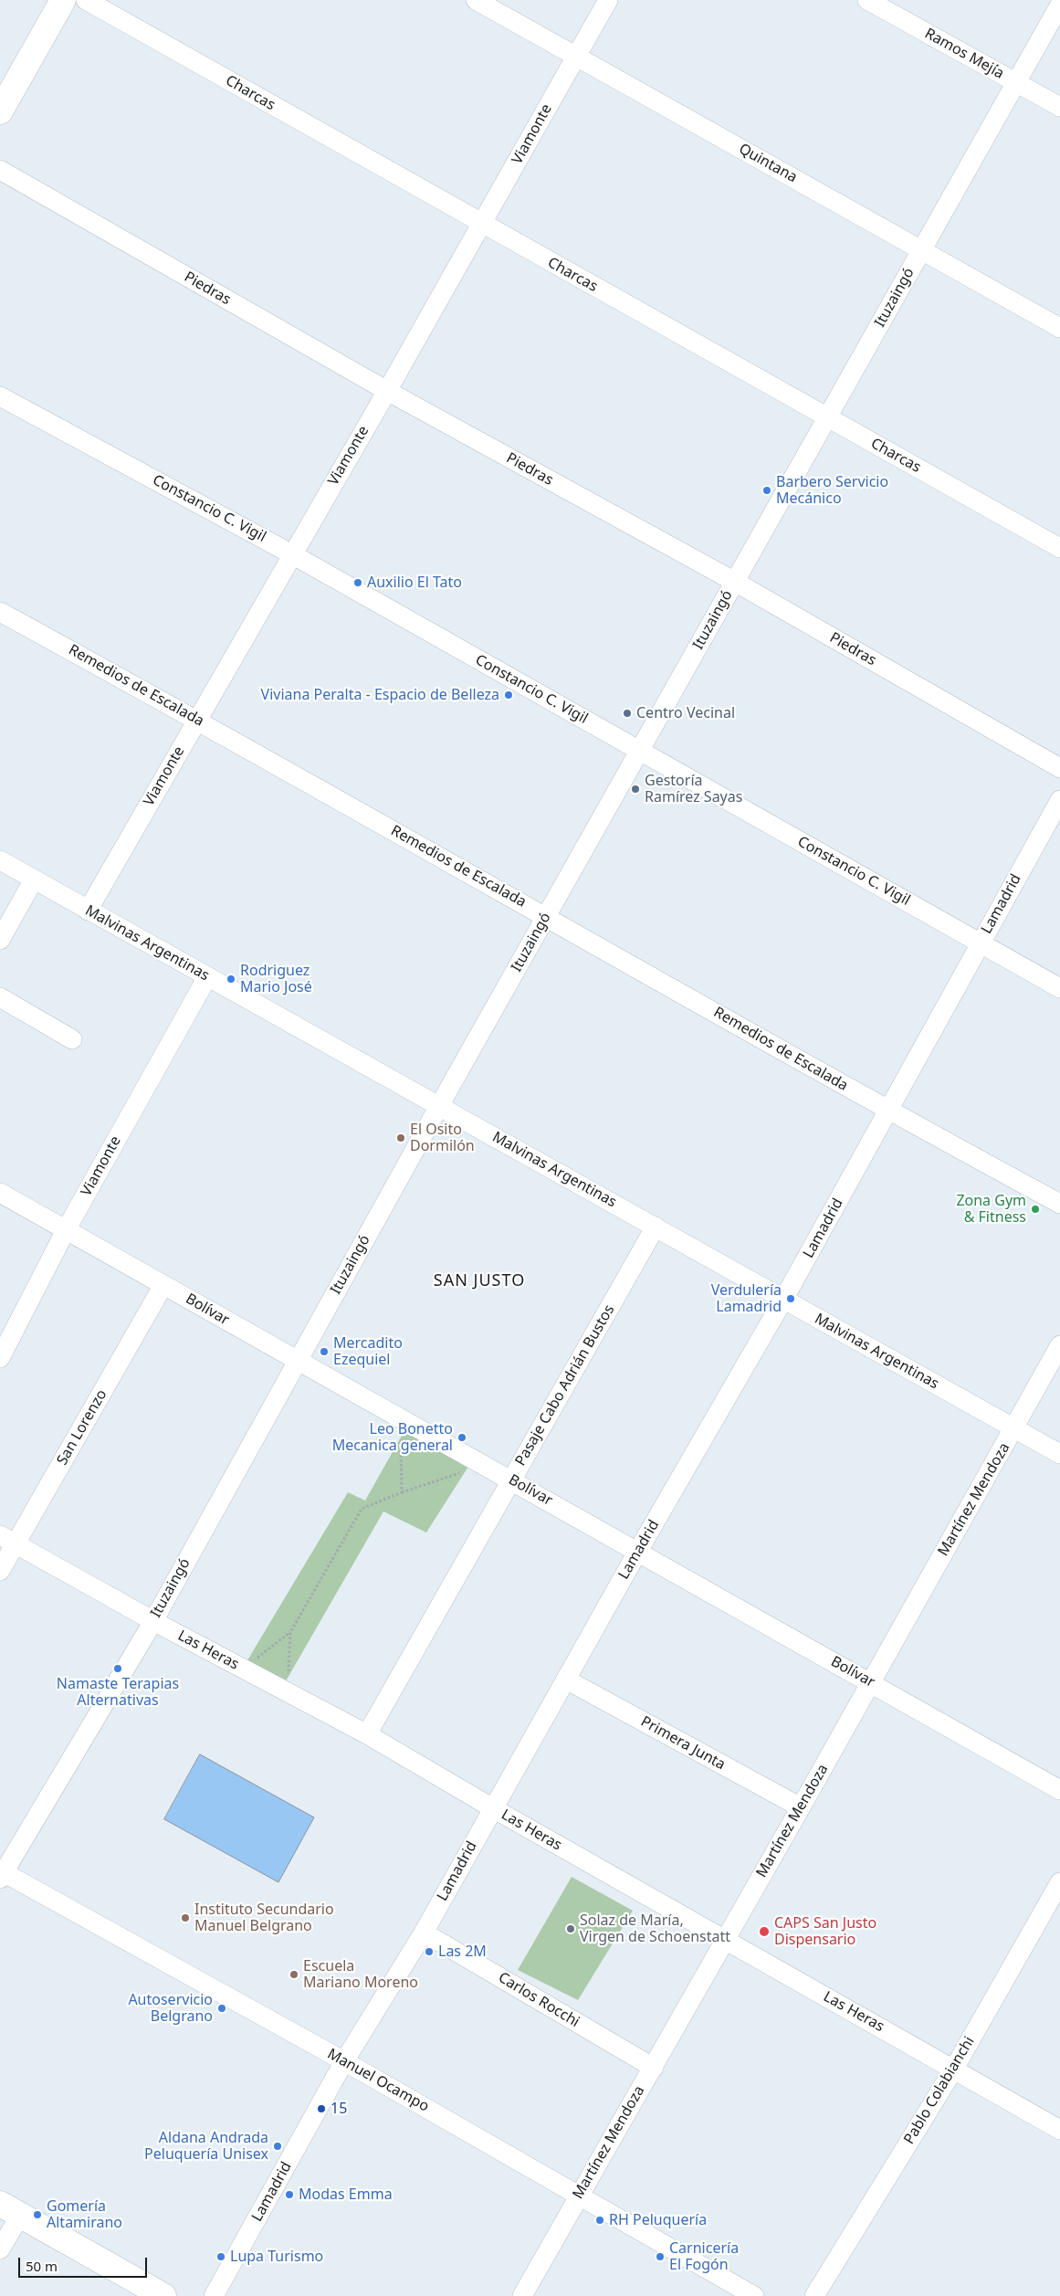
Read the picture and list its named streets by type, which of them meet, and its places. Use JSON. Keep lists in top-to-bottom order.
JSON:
{
  "streets": {
    "street": [
      "Ramos Mejía",
      "Charcas",
      "Viamonte",
      "Quintana",
      "Piedras",
      "Ituzaingó",
      "Constancio C. Vigil",
      "Remedios de Escalada",
      "Lamadrid",
      "Malvinas Argentinas",
      "Bolívar",
      "Pasaje Cabo Adrián Bustos",
      "San Lorenzo",
      "Martínez Mendoza",
      "Las Heras",
      "Primera Junta",
      "Carlos Rocchi",
      "Manuel Ocampo",
      "Pablo Colabianchi"
    ]
  },
  "crossings": [
    ["Ramos Mejía", "Ituzaingó"],
    ["Charcas", "Viamonte"],
    ["Charcas", "Ituzaingó"],
    ["Viamonte", "Quintana"],
    ["Viamonte", "Piedras"],
    ["Viamonte", "Constancio C. Vigil"],
    ["Viamonte", "Remedios de Escalada"],
    ["Viamonte", "Malvinas Argentinas"],
    ["Viamonte", "Bolívar"],
    ["Quintana", "Ituzaingó"],
    ["Piedras", "Ituzaingó"],
    ["Ituzaingó", "Constancio C. Vigil"],
    ["Ituzaingó", "Remedios de Escalada"],
    ["Ituzaingó", "Malvinas Argentinas"],
    ["Ituzaingó", "Bolívar"],
    ["Ituzaingó", "Las Heras"],
    ["Ituzaingó", "Manuel Ocampo"],
    ["Constancio C. Vigil", "Lamadrid"],
    ["Remedios de Escalada", "Lamadrid"],
    ["Lamadrid", "Malvinas Argentinas"],
    ["Lamadrid", "Bolívar"],
    ["Lamadrid", "Las Heras"],
    ["Lamadrid", "Primera Junta"],
    ["Lamadrid", "Carlos Rocchi"],
    ["Lamadrid", "Manuel Ocampo"],
    ["Malvinas Argentinas", "Pasaje Cabo Adrián Bustos"],
    ["Malvinas Argentinas", "Martínez Mendoza"],
    ["Bolívar", "Pasaje Cabo Adrián Bustos"],
    ["Bolívar", "San Lorenzo"],
    ["Bolívar", "Martínez Mendoza"],
    ["Pasaje Cabo Adrián Bustos", "Las Heras"],
    ["San Lorenzo", "Las Heras"],
    ["Martínez Mendoza", "Las Heras"],
    ["Martínez Mendoza", "Primera Junta"],
    ["Martínez Mendoza", "Carlos Rocchi"],
    ["Martínez Mendoza", "Manuel Ocampo"],
    ["Las Heras", "Pablo Colabianchi"]
  ],
  "districts": ["SAN JUSTO"],
  "places": [
    "Barbero Servicio Mecánico",
    "Auxilio El Tato",
    "Viviana Peralta - Espacio de Belleza",
    "Centro Vecinal",
    "Gestoría Ramírez Sayas",
    "Rodriguez Mario José",
    "El Osito Dormilón",
    "Zona Gym & Fitness",
    "Verdulería Lamadrid",
    "Mercadito Ezequiel",
    "Leo Bonetto Mecanica general",
    "Namaste Terapias Alternativas",
    "Instituto Secundario Manuel Belgrano",
    "Solaz de María, Virgen de Schoenstatt",
    "CAPS San Justo Dispensario",
    "Las 2M",
    "Escuela Mariano Moreno",
    "Autoservicio Belgrano",
    "15",
    "Aldana Andrada Peluquería Unisex",
    "Modas Emma",
    "Gomería Altamirano",
    "RH Peluquería",
    "Lupa Turismo",
    "Carnicería El Fogón"
  ],
  "scale_bar": "50 m"
}
